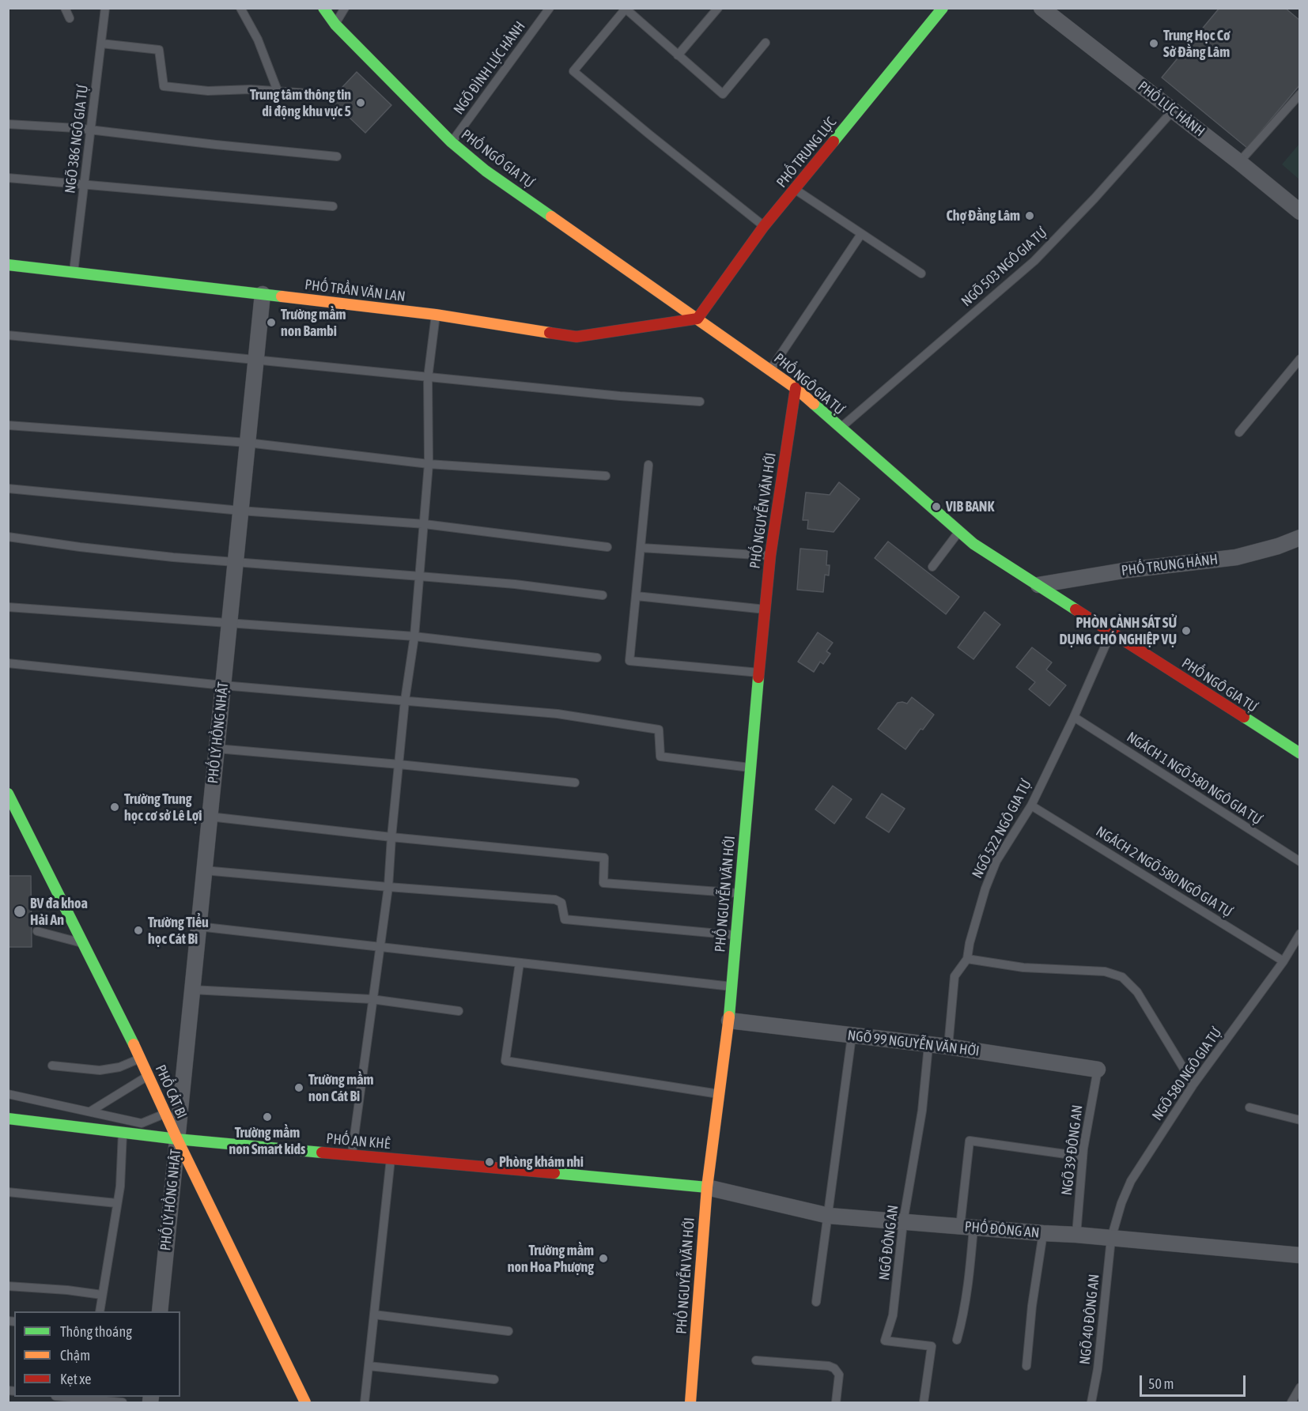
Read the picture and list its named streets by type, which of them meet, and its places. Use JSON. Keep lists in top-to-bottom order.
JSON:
{
  "streets": {
    "street": [
      "PHỐ LỰC HÀNH",
      "PHỐ TRUNG LỰC",
      "PHỐ NGÔ GIA TỰ",
      "PHỐ TRẦN VĂN LAN",
      "PHỐ NGUYỄN VĂN HỚI",
      "PHỐ TRUNG HÀNH",
      "PHỐ LÝ HỒNG NHẬT",
      "NGÕ 99 NGUYỄN VĂN HỚI",
      "PHỐ CÁT BI",
      "PHỐ AN KHÊ",
      "PHỐ ĐÔNG AN"
    ],
    "lane": [
      "NGÕ ĐÌNH LỰC HÀNH",
      "NGÕ 386 NGÔ GIA TỰ",
      "NGÕ 503 NGÔ GIA TỰ",
      "NGÁCH 1 NGÕ 580 NGÔ GIA TỰ",
      "NGÕ 522 NGÔ GIA TỰ",
      "NGÁCH 2 NGÕ 580 NGÔ GIA TỰ",
      "NGÕ 580 NGÔ GIA TỰ",
      "NGÕ 39 ĐÔNG AN",
      "NGÕ ĐÔNG AN",
      "NGÕ 40 ĐÔNG AN"
    ]
  },
  "crossings": [
    ["NGÕ ĐÌNH LỰC HÀNH", "PHỐ NGÔ GIA TỰ"],
    ["PHỐ LỰC HÀNH", "NGÕ 503 NGÔ GIA TỰ"],
    ["NGÕ 386 NGÔ GIA TỰ", "PHỐ TRẦN VĂN LAN"],
    ["PHỐ TRUNG LỰC", "PHỐ NGÔ GIA TỰ"],
    ["PHỐ TRUNG LỰC", "PHỐ TRẦN VĂN LAN"],
    ["PHỐ NGÔ GIA TỰ", "NGÕ 503 NGÔ GIA TỰ"],
    ["PHỐ NGÔ GIA TỰ", "PHỐ TRẦN VĂN LAN"],
    ["PHỐ NGÔ GIA TỰ", "PHỐ NGUYỄN VĂN HỚI"],
    ["PHỐ NGÔ GIA TỰ", "PHỐ TRUNG HÀNH"],
    ["PHỐ NGÔ GIA TỰ", "NGÕ 522 NGÔ GIA TỰ"],
    ["PHỐ TRẦN VĂN LAN", "PHỐ LÝ HỒNG NHẬT"],
    ["PHỐ NGUYỄN VĂN HỚI", "NGÕ 99 NGUYỄN VĂN HỚI"],
    ["PHỐ NGUYỄN VĂN HỚI", "PHỐ AN KHÊ"],
    ["PHỐ NGUYỄN VĂN HỚI", "PHỐ ĐÔNG AN"],
    ["PHỐ LÝ HỒNG NHẬT", "PHỐ CÁT BI"],
    ["PHỐ LÝ HỒNG NHẬT", "PHỐ AN KHÊ"],
    ["NGÁCH 1 NGÕ 580 NGÔ GIA TỰ", "NGÕ 522 NGÔ GIA TỰ"],
    ["NGÕ 522 NGÔ GIA TỰ", "NGÁCH 2 NGÕ 580 NGÔ GIA TỰ"],
    ["NGÕ 522 NGÔ GIA TỰ", "NGÕ 99 NGUYỄN VĂN HỚI"],
    ["NGÁCH 2 NGÕ 580 NGÔ GIA TỰ", "NGÕ 580 NGÔ GIA TỰ"],
    ["NGÕ 99 NGUYỄN VĂN HỚI", "NGÕ 39 ĐÔNG AN"],
    ["NGÕ 99 NGUYỄN VĂN HỚI", "NGÕ ĐÔNG AN"],
    ["NGÕ 580 NGÔ GIA TỰ", "PHỐ ĐÔNG AN"],
    ["NGÕ 580 NGÔ GIA TỰ", "NGÕ 40 ĐÔNG AN"],
    ["PHỐ CÁT BI", "PHỐ AN KHÊ"],
    ["PHỐ AN KHÊ", "PHỐ ĐÔNG AN"],
    ["NGÕ 39 ĐÔNG AN", "PHỐ ĐÔNG AN"],
    ["PHỐ ĐÔNG AN", "NGÕ ĐÔNG AN"],
    ["PHỐ ĐÔNG AN", "NGÕ 40 ĐÔNG AN"]
  ],
  "places": [
    "Trung Học Cơ Sở Đằng Lâm",
    "Trung tâm thông tin di động khu vực 5",
    "Chợ Đằng Lâm",
    "Trường mầm non Bambi",
    "VIB BANK",
    "PHÒN CẢNH SÁT SỬ DỤNG CHÓ NGHIỆP VỤ",
    "Trường Trung học cơ sở Lê Lợi",
    "BV đa khoa Hải An",
    "Trường Tiểu học Cát Bi",
    "Trường mầm non Cát Bi",
    "Trường mầm non Smart kids",
    "Phòng khám nhi",
    "Trường mầm non Hoa Phượng"
  ],
  "legend": ["Thông thoáng", "Chậm", "Kẹt xe"],
  "scale_bar": "50 m"
}
